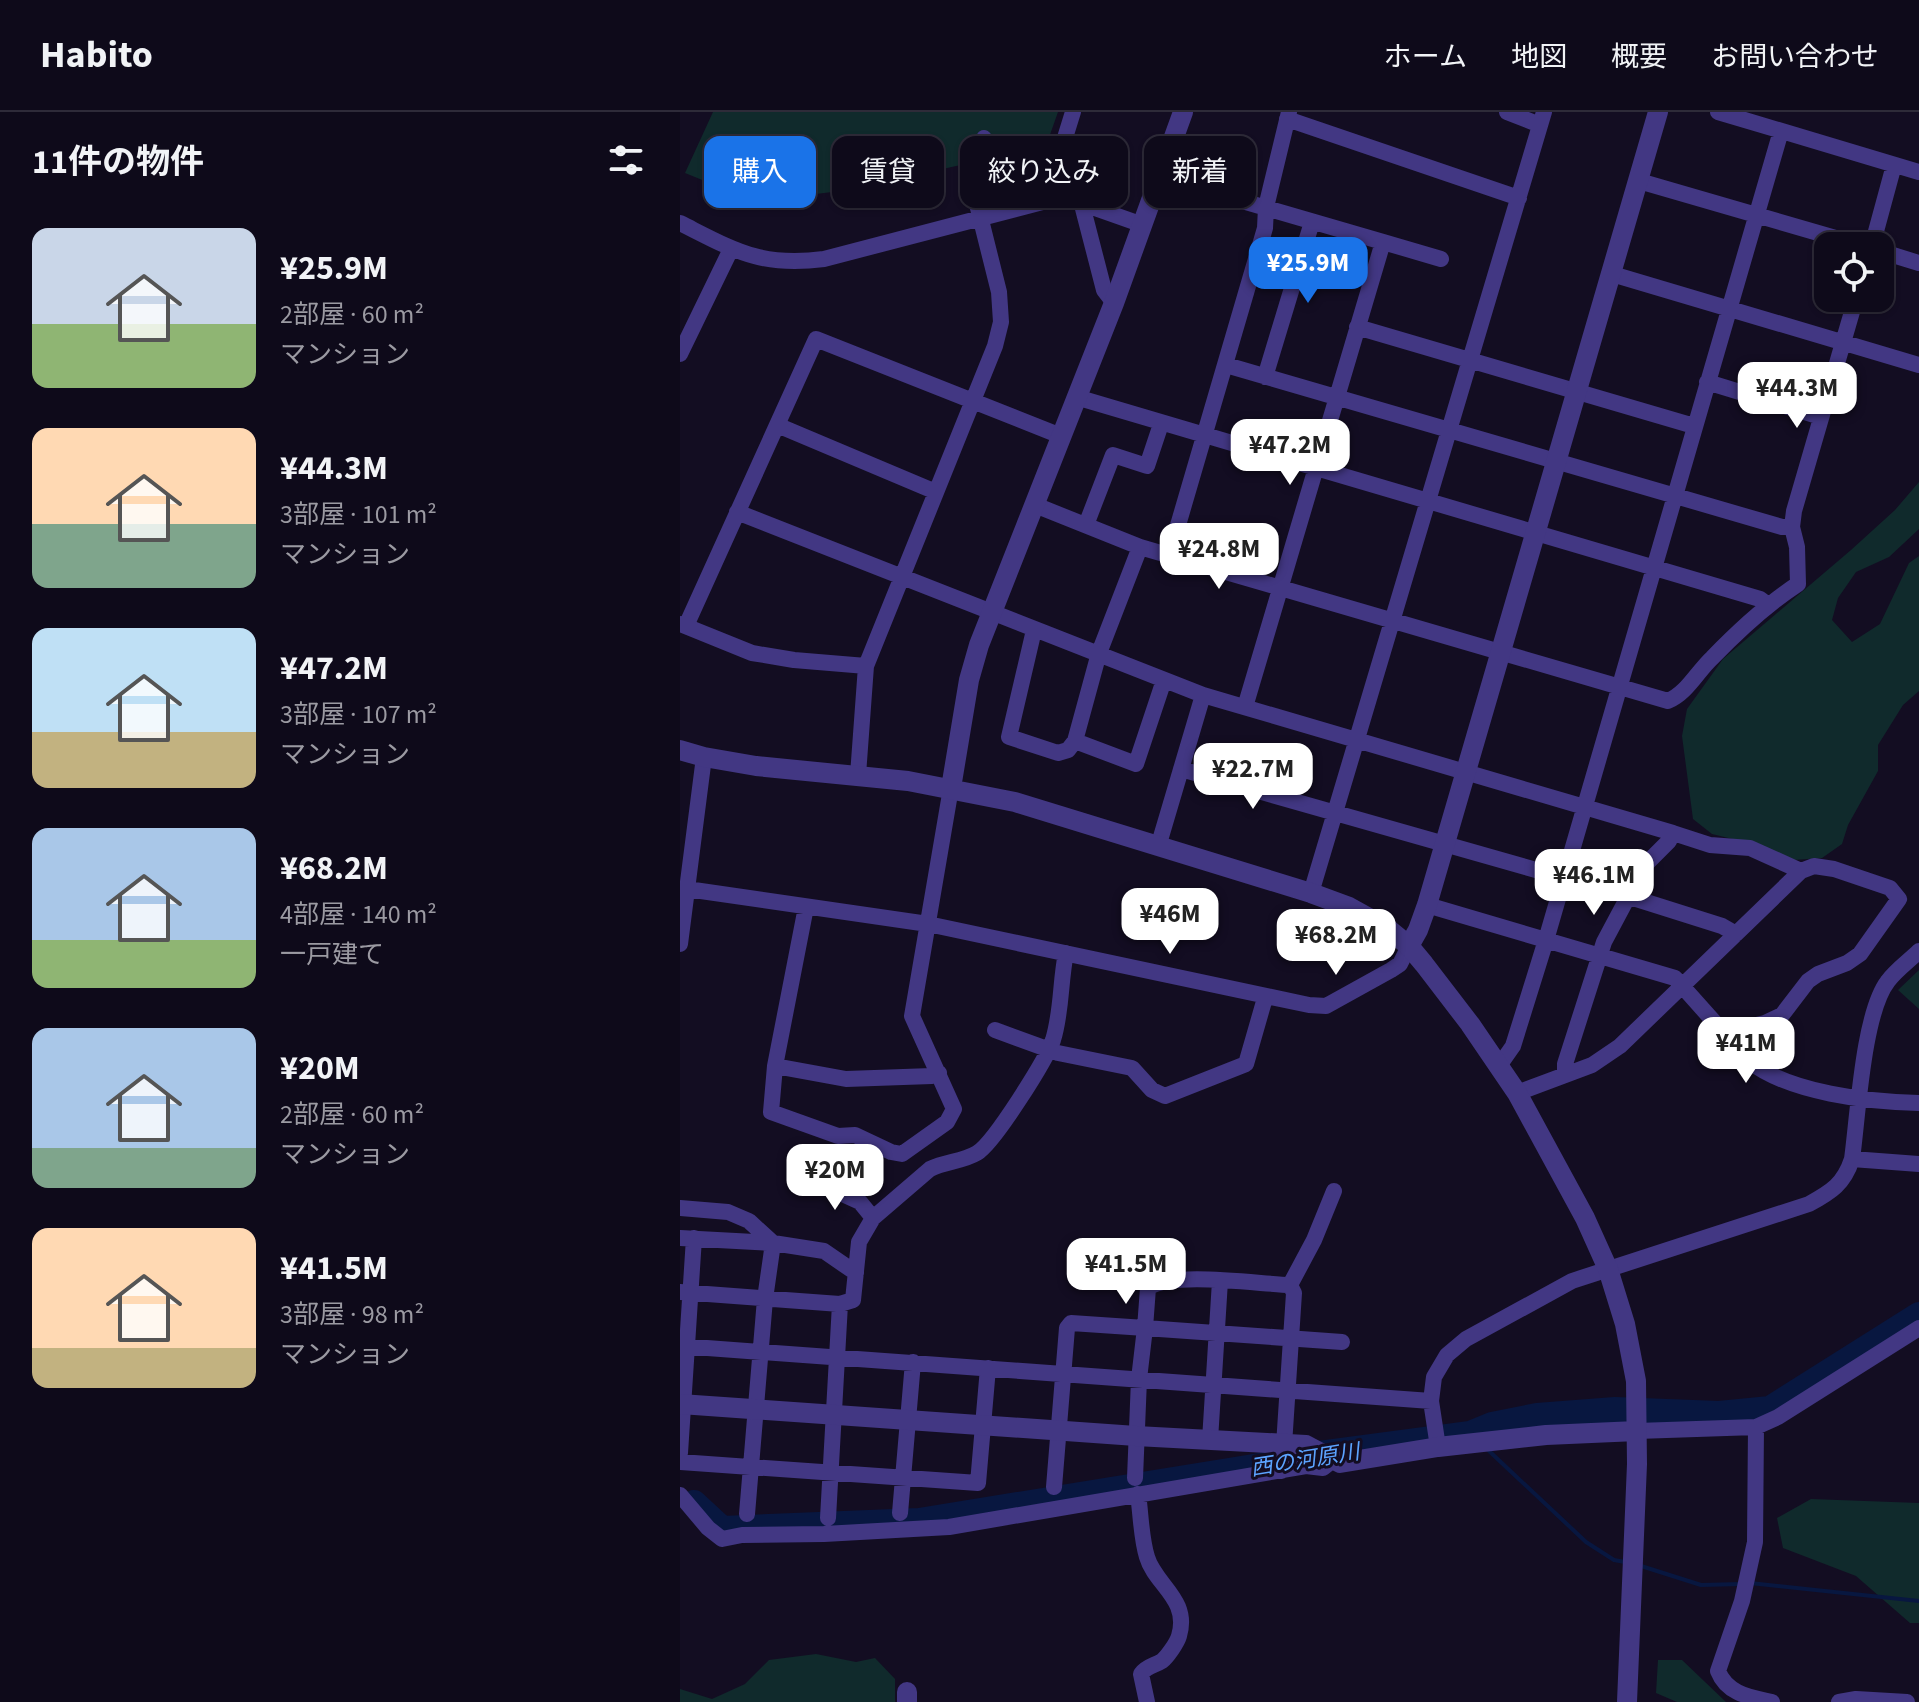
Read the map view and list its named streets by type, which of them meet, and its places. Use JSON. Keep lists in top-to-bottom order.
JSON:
{
  "water": ["西の河原川"],
  "page": {
    "header": "Habito",
    "nav": [
      "ホーム",
      "地図",
      "概要",
      "お問い合わせ"
    ],
    "heading": "11件の物件",
    "chip": [
      "購入",
      "賃貸",
      "絞り込み",
      "新着"
    ],
    "list": [
      {
        "name": "¥25.9M",
        "note": "2部屋 · 60 m² · マンション"
      },
      {
        "name": "¥44.3M",
        "note": "3部屋 · 101 m² · マンション"
      },
      {
        "name": "¥47.2M",
        "note": "3部屋 · 107 m² · マンション"
      },
      {
        "name": "¥68.2M",
        "note": "4部屋 · 140 m² · 一戸建て"
      },
      {
        "name": "¥20M",
        "note": "2部屋 · 60 m² · マンション"
      },
      {
        "name": "¥41.5M",
        "note": "3部屋 · 98 m² · マンション"
      }
    ],
    "price": [
      "¥25.9M",
      "¥44.3M",
      "¥47.2M",
      "¥24.8M",
      "¥22.7M",
      "¥46.1M",
      "¥46M",
      "¥68.2M",
      "¥41M",
      "¥20M",
      "¥41.5M"
    ]
  }
}
